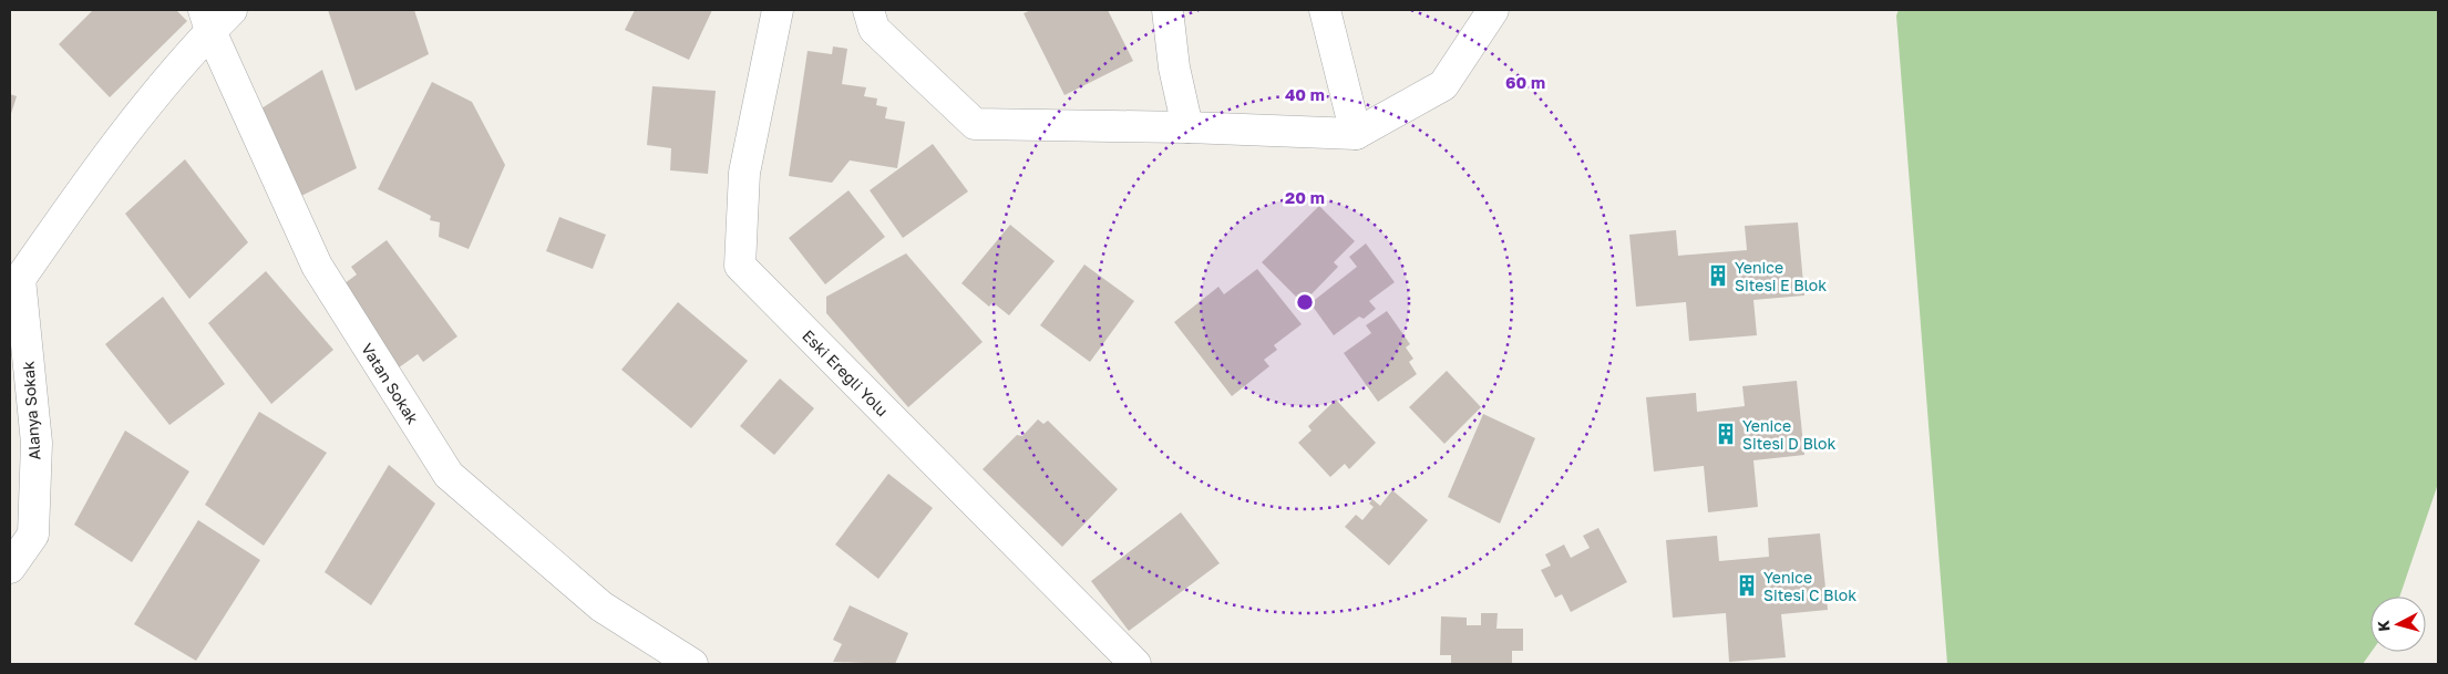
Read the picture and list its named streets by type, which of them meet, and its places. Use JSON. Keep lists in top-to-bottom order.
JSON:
{
  "streets": {
    "street": ["Eski Ereğli Yolu", "Vatan Sokak", "Alanya Sokak"]
  },
  "places": {
    "building": ["Yenice Sitesi E Blok", "Yenice Sitesi D Blok", "Yenice Sitesi C Blok"]
  },
  "north": "left",
  "rings": ["60 m", "40 m", "20 m"]
}
